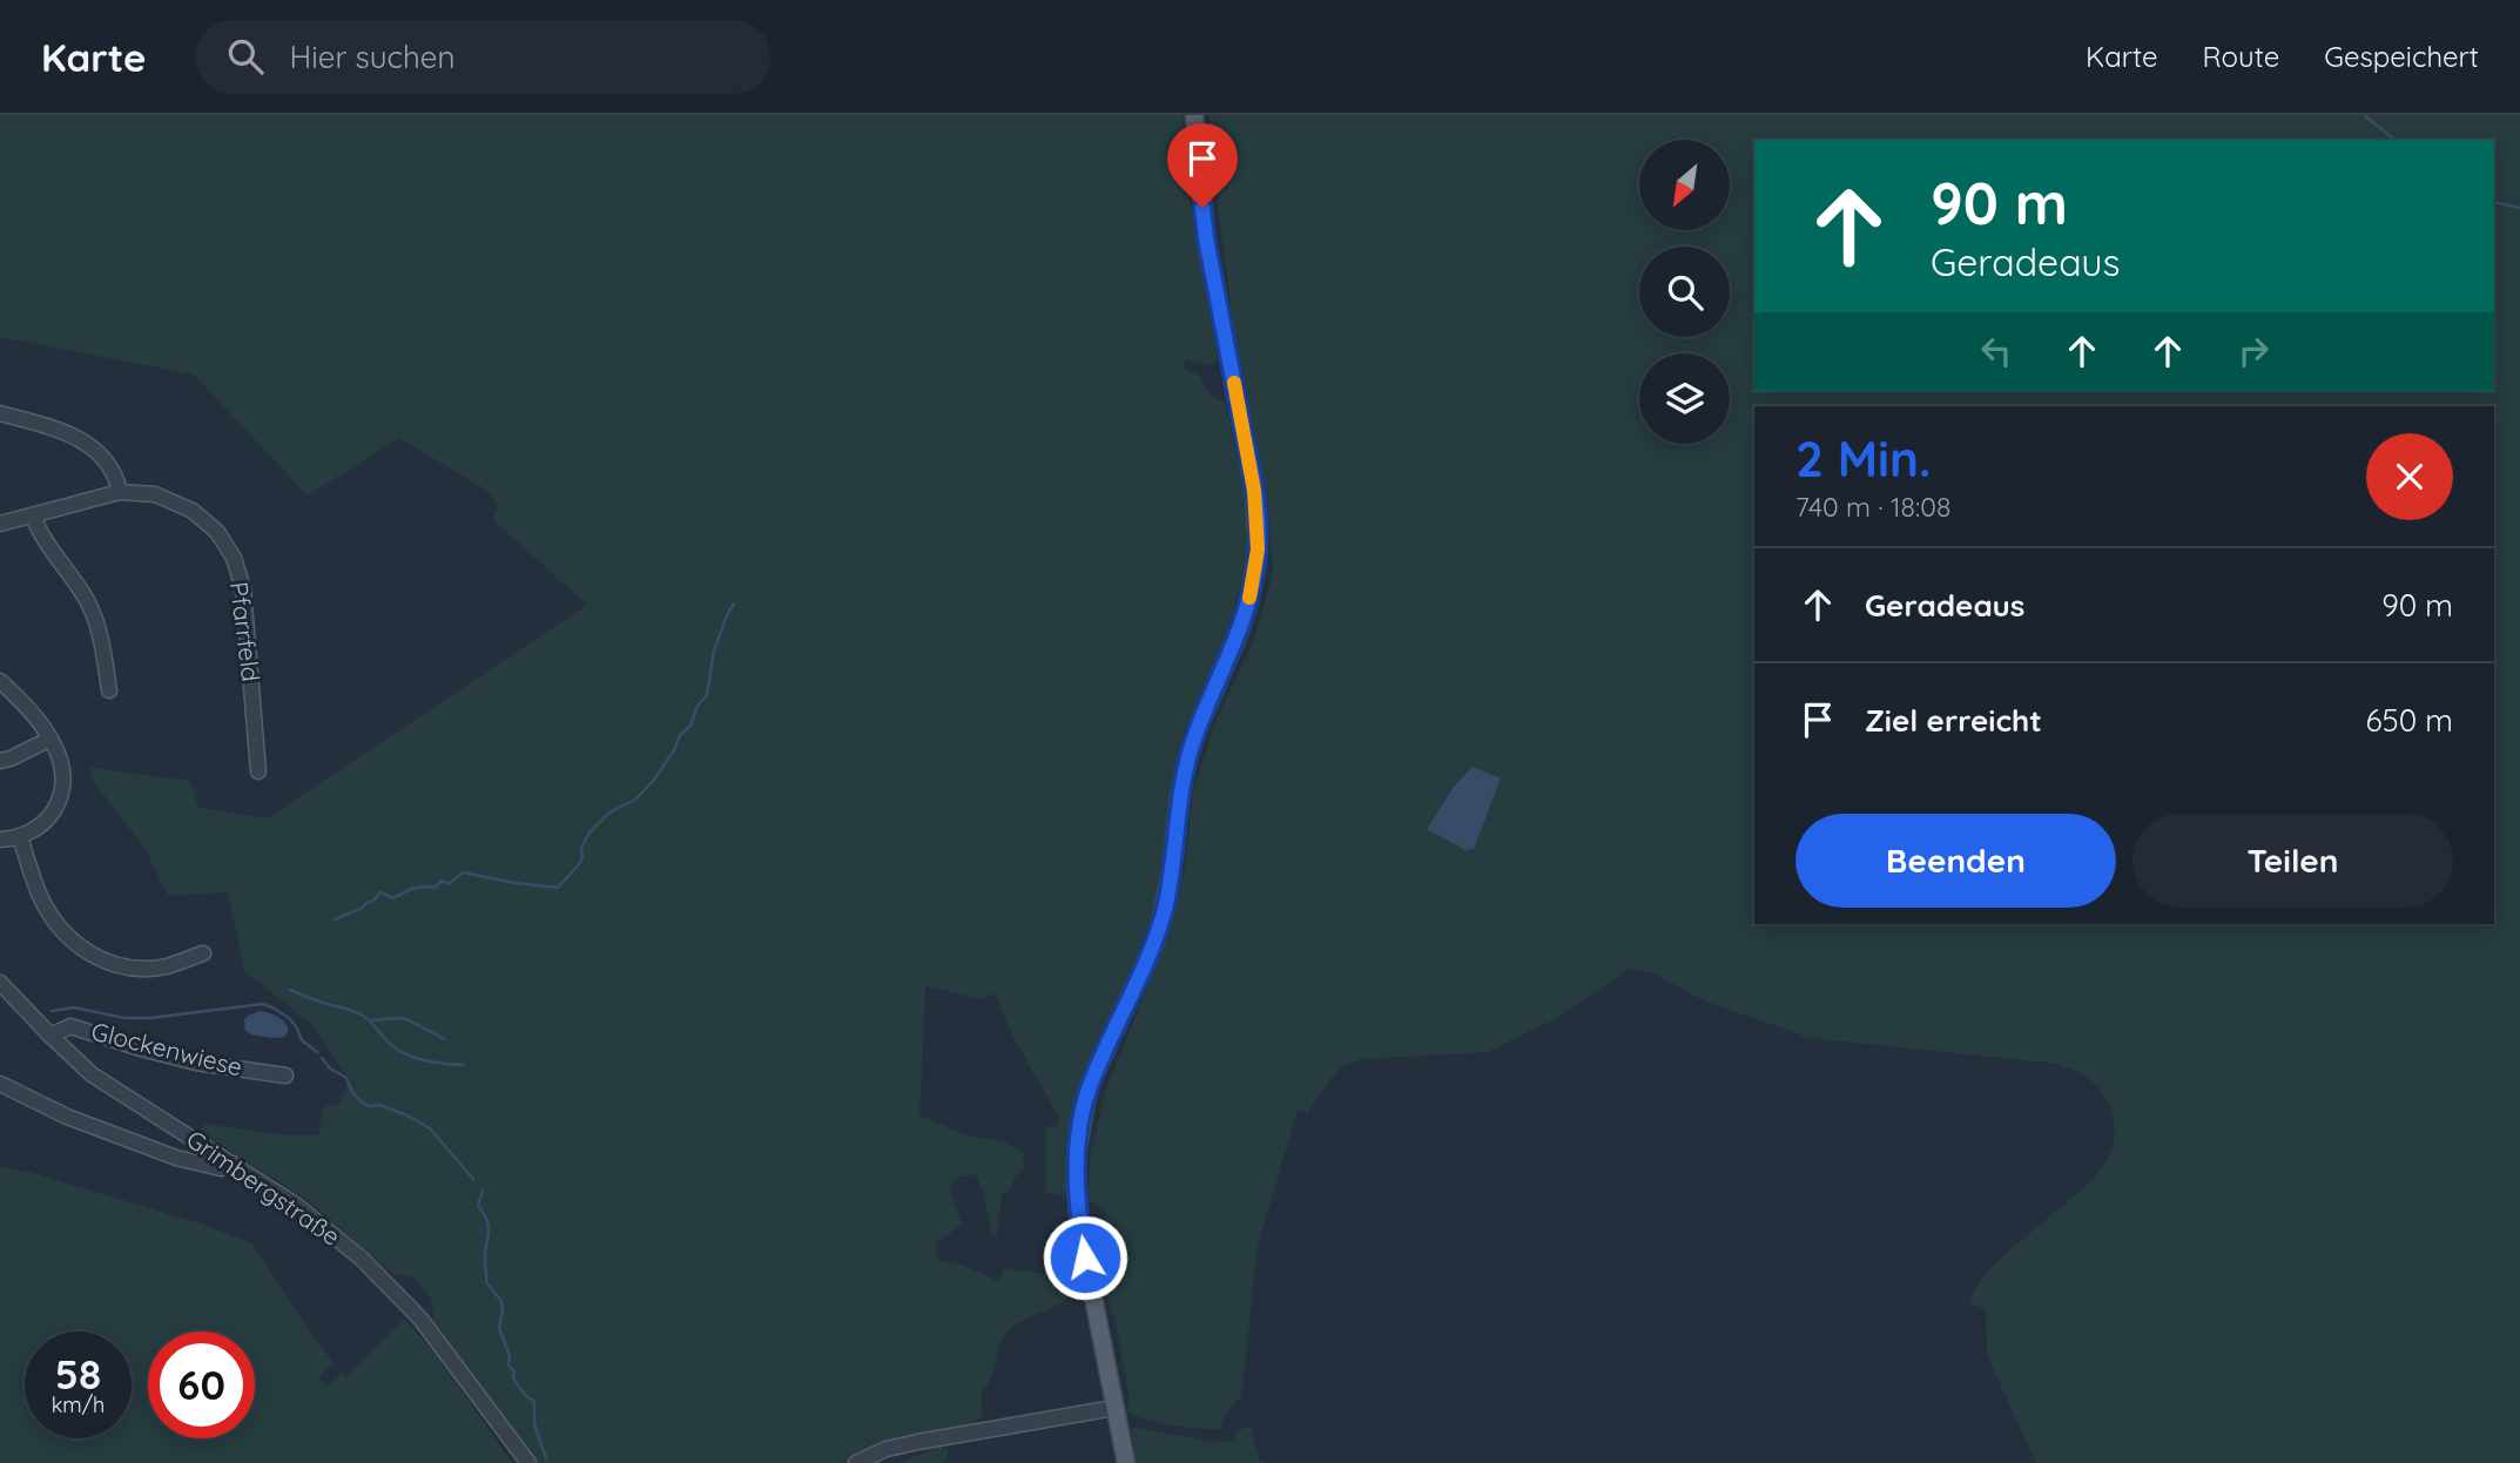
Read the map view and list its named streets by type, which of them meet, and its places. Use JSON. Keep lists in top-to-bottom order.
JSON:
{
  "streets": {
    "street": ["Pfarrfeld", "Glockenwiese", "Grimbergstraße"]
  },
  "crossings": [
    ["Glockenwiese", "Grimbergstraße"]
  ],
  "north": "bottom left",
  "page": {
    "header": "Karte",
    "search": "Hier suchen",
    "nav": ["Karte", "Route", "Gespeichert"],
    "turn": ["90 m", "Geradeaus"],
    "heading": ["2 Min.", "740 m · 18:08"],
    "list": [
      {
        "name": "Geradeaus",
        "value": "90 m"
      },
      {
        "name": "Ziel erreicht",
        "value": "650 m"
      }
    ],
    "buttons": ["Beenden", "Teilen"],
    "speed": "58 km/h",
    "limit": "60"
  }
}
